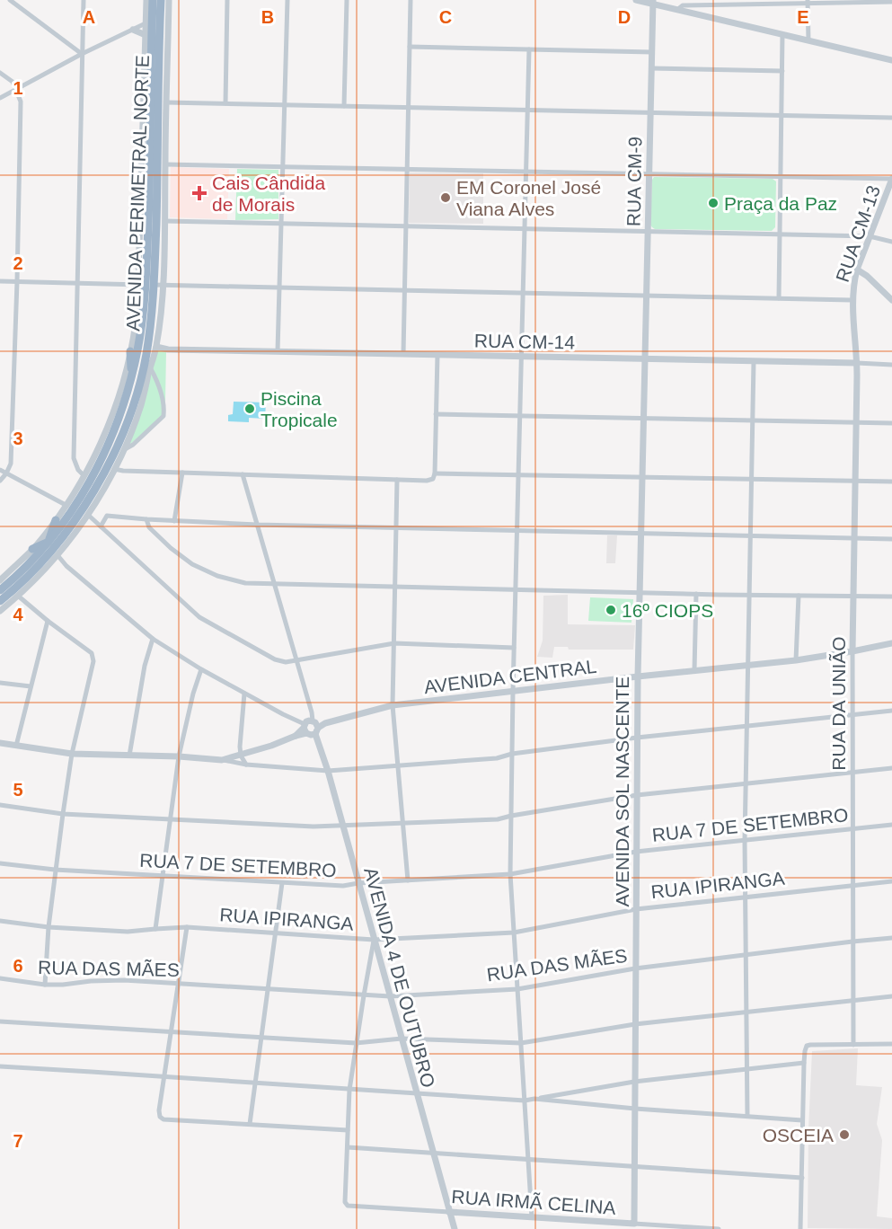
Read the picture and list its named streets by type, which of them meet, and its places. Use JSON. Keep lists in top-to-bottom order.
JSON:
{
  "streets": {
    "highway": ["AVENIDA PERIMETRAL NORTE"],
    "street": [
      "RUA CM-9",
      "RUA CM-13",
      "RUA CM-14",
      "AVENIDA CENTRAL",
      "RUA DA UNIÃO",
      "AVENIDA SOL NASCENTE",
      "RUA 7 DE SETEMBRO",
      "RUA IPIRANGA",
      "RUA DAS MÃES",
      "AVENIDA 4 DE OUTUBRO",
      "RUA IRMÃ CELINA"
    ]
  },
  "crossings": [
    ["RUA CM-9", "RUA CM-14"],
    ["RUA CM-9", "AVENIDA SOL NASCENTE"],
    ["RUA CM-13", "RUA CM-14"],
    ["RUA CM-13", "RUA DA UNIÃO"],
    ["RUA CM-14", "RUA DA UNIÃO"],
    ["RUA CM-14", "AVENIDA SOL NASCENTE"],
    ["AVENIDA CENTRAL", "RUA DA UNIÃO"],
    ["AVENIDA CENTRAL", "AVENIDA SOL NASCENTE"],
    ["AVENIDA CENTRAL", "AVENIDA 4 DE OUTUBRO"],
    ["RUA DA UNIÃO", "RUA 7 DE SETEMBRO"],
    ["RUA DA UNIÃO", "RUA IPIRANGA"],
    ["RUA DA UNIÃO", "RUA DAS MÃES"],
    ["AVENIDA SOL NASCENTE", "RUA 7 DE SETEMBRO"],
    ["AVENIDA SOL NASCENTE", "RUA IPIRANGA"],
    ["AVENIDA SOL NASCENTE", "RUA DAS MÃES"],
    ["AVENIDA SOL NASCENTE", "RUA IRMÃ CELINA"],
    ["RUA 7 DE SETEMBRO", "AVENIDA 4 DE OUTUBRO"],
    ["RUA IPIRANGA", "AVENIDA 4 DE OUTUBRO"],
    ["RUA DAS MÃES", "AVENIDA 4 DE OUTUBRO"],
    ["AVENIDA 4 DE OUTUBRO", "RUA IRMÃ CELINA"]
  ],
  "places": {
    "health": ["Cais Cândida de Morais"],
    "other": [
      "EM Coronel José Viana Alves",
      "Praça da Paz",
      "Piscina Tropicale",
      "16º CIOPS",
      "OSCEIA"
    ]
  },
  "grid": {
    "columns": [
      "A",
      "B",
      "C",
      "D",
      "E"
    ],
    "rows": [
      "1",
      "2",
      "3",
      "4",
      "5",
      "6",
      "7"
    ]
  }
}
